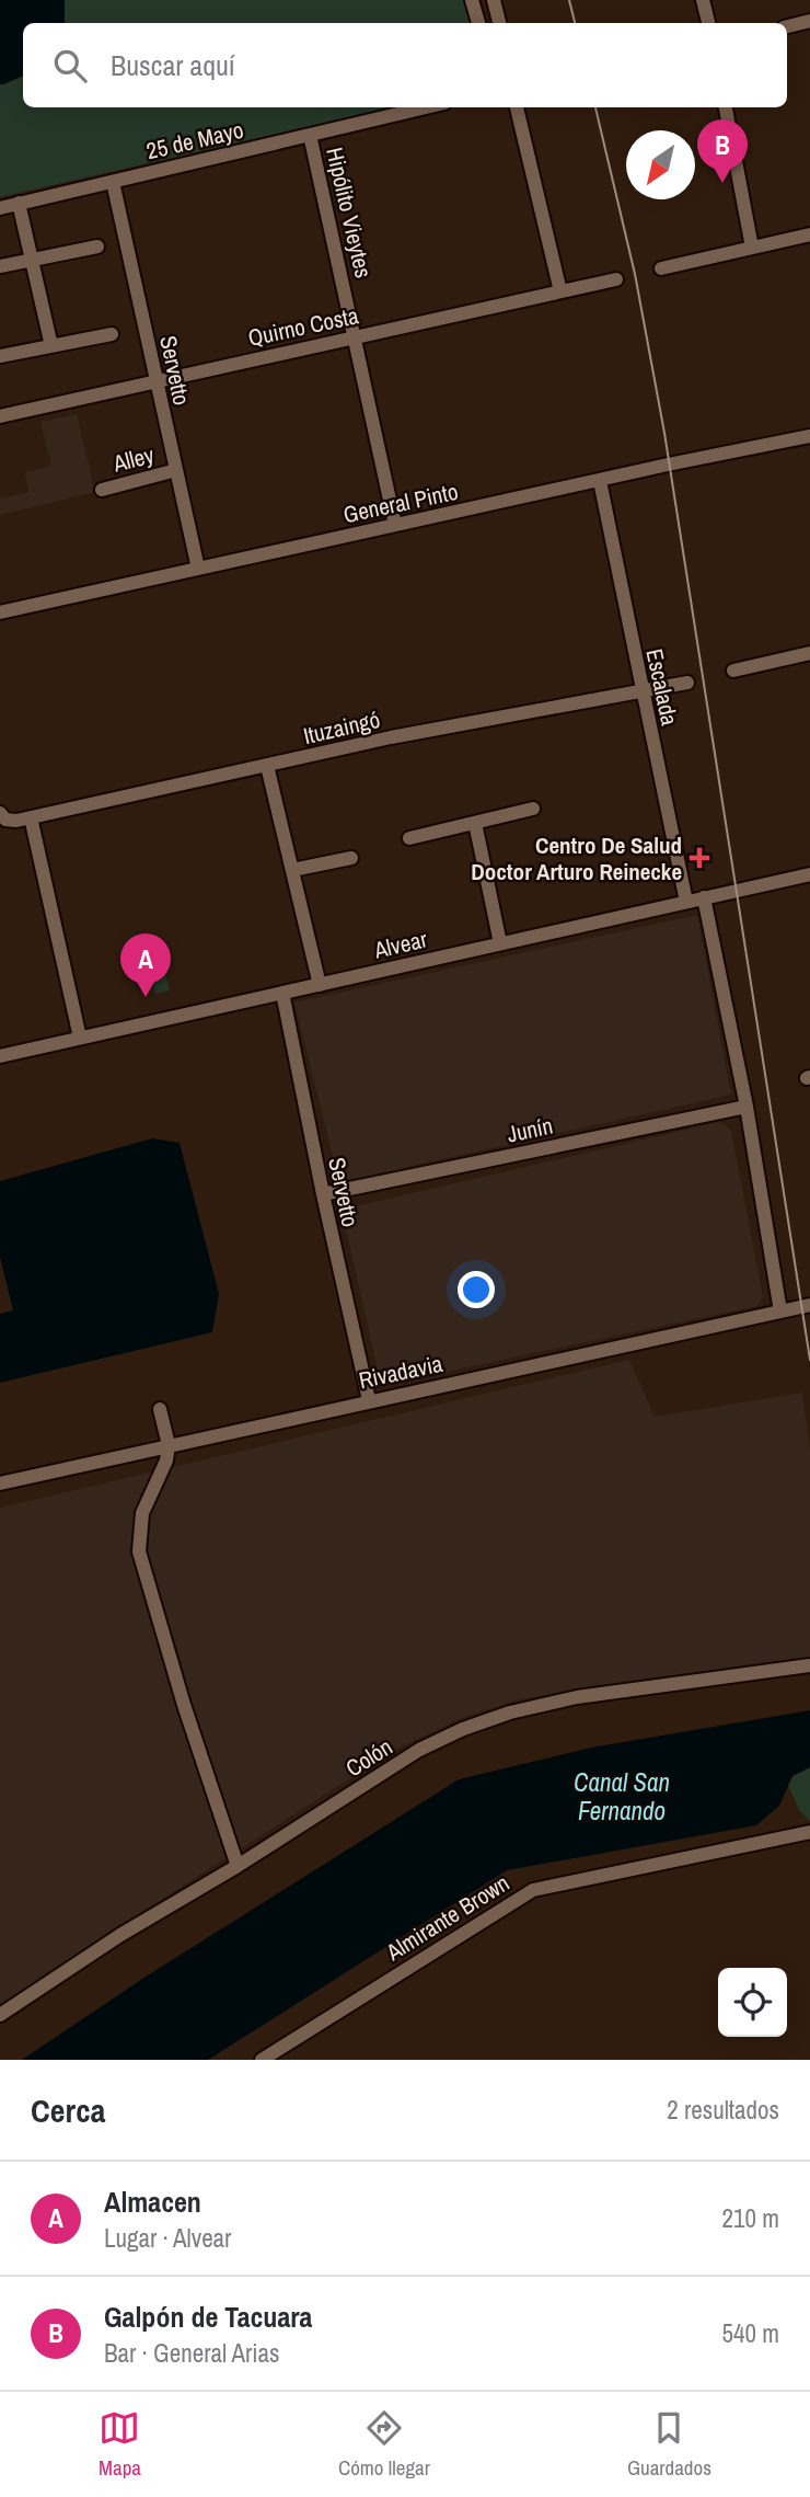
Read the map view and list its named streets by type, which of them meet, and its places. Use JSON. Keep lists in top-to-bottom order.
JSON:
{
  "streets": {
    "street": [
      "25 de Mayo",
      "Hipólito Vieytes",
      "Quirno Costa",
      "Servetto",
      "Alley",
      "General Pinto",
      "Escalada",
      "Ituzaingó",
      "Alvear",
      "Junín",
      "Rivadavia",
      "Colón",
      "Almirante Brown"
    ]
  },
  "crossings": [
    ["25 de Mayo", "Hipólito Vieytes"],
    ["25 de Mayo", "Servetto"],
    ["Hipólito Vieytes", "Quirno Costa"],
    ["Hipólito Vieytes", "General Pinto"],
    ["Quirno Costa", "Servetto"],
    ["Servetto", "Alley"],
    ["Servetto", "General Pinto"],
    ["Servetto", "Alvear"],
    ["Servetto", "Junín"],
    ["Servetto", "Rivadavia"],
    ["General Pinto", "Escalada"],
    ["Escalada", "Ituzaingó"],
    ["Escalada", "Alvear"]
  ],
  "water": ["Canal San Fernando"],
  "places": {
    "health": ["Centro De Salud Doctor Arturo Reinecke"]
  },
  "north": "bottom left",
  "page": {
    "search": "Buscar aquí",
    "pins": ["B", "A"],
    "heading": ["Cerca", "2 resultados"],
    "list": [
      {
        "mark": "A",
        "name": "Almacen",
        "note": "Lugar · Alvear",
        "value": "210 m"
      },
      {
        "mark": "B",
        "name": "Galpón de Tacuara",
        "note": "Bar · General Arias",
        "value": "540 m"
      }
    ],
    "nav": ["Mapa", "Cómo llegar", "Guardados"]
  }
}
